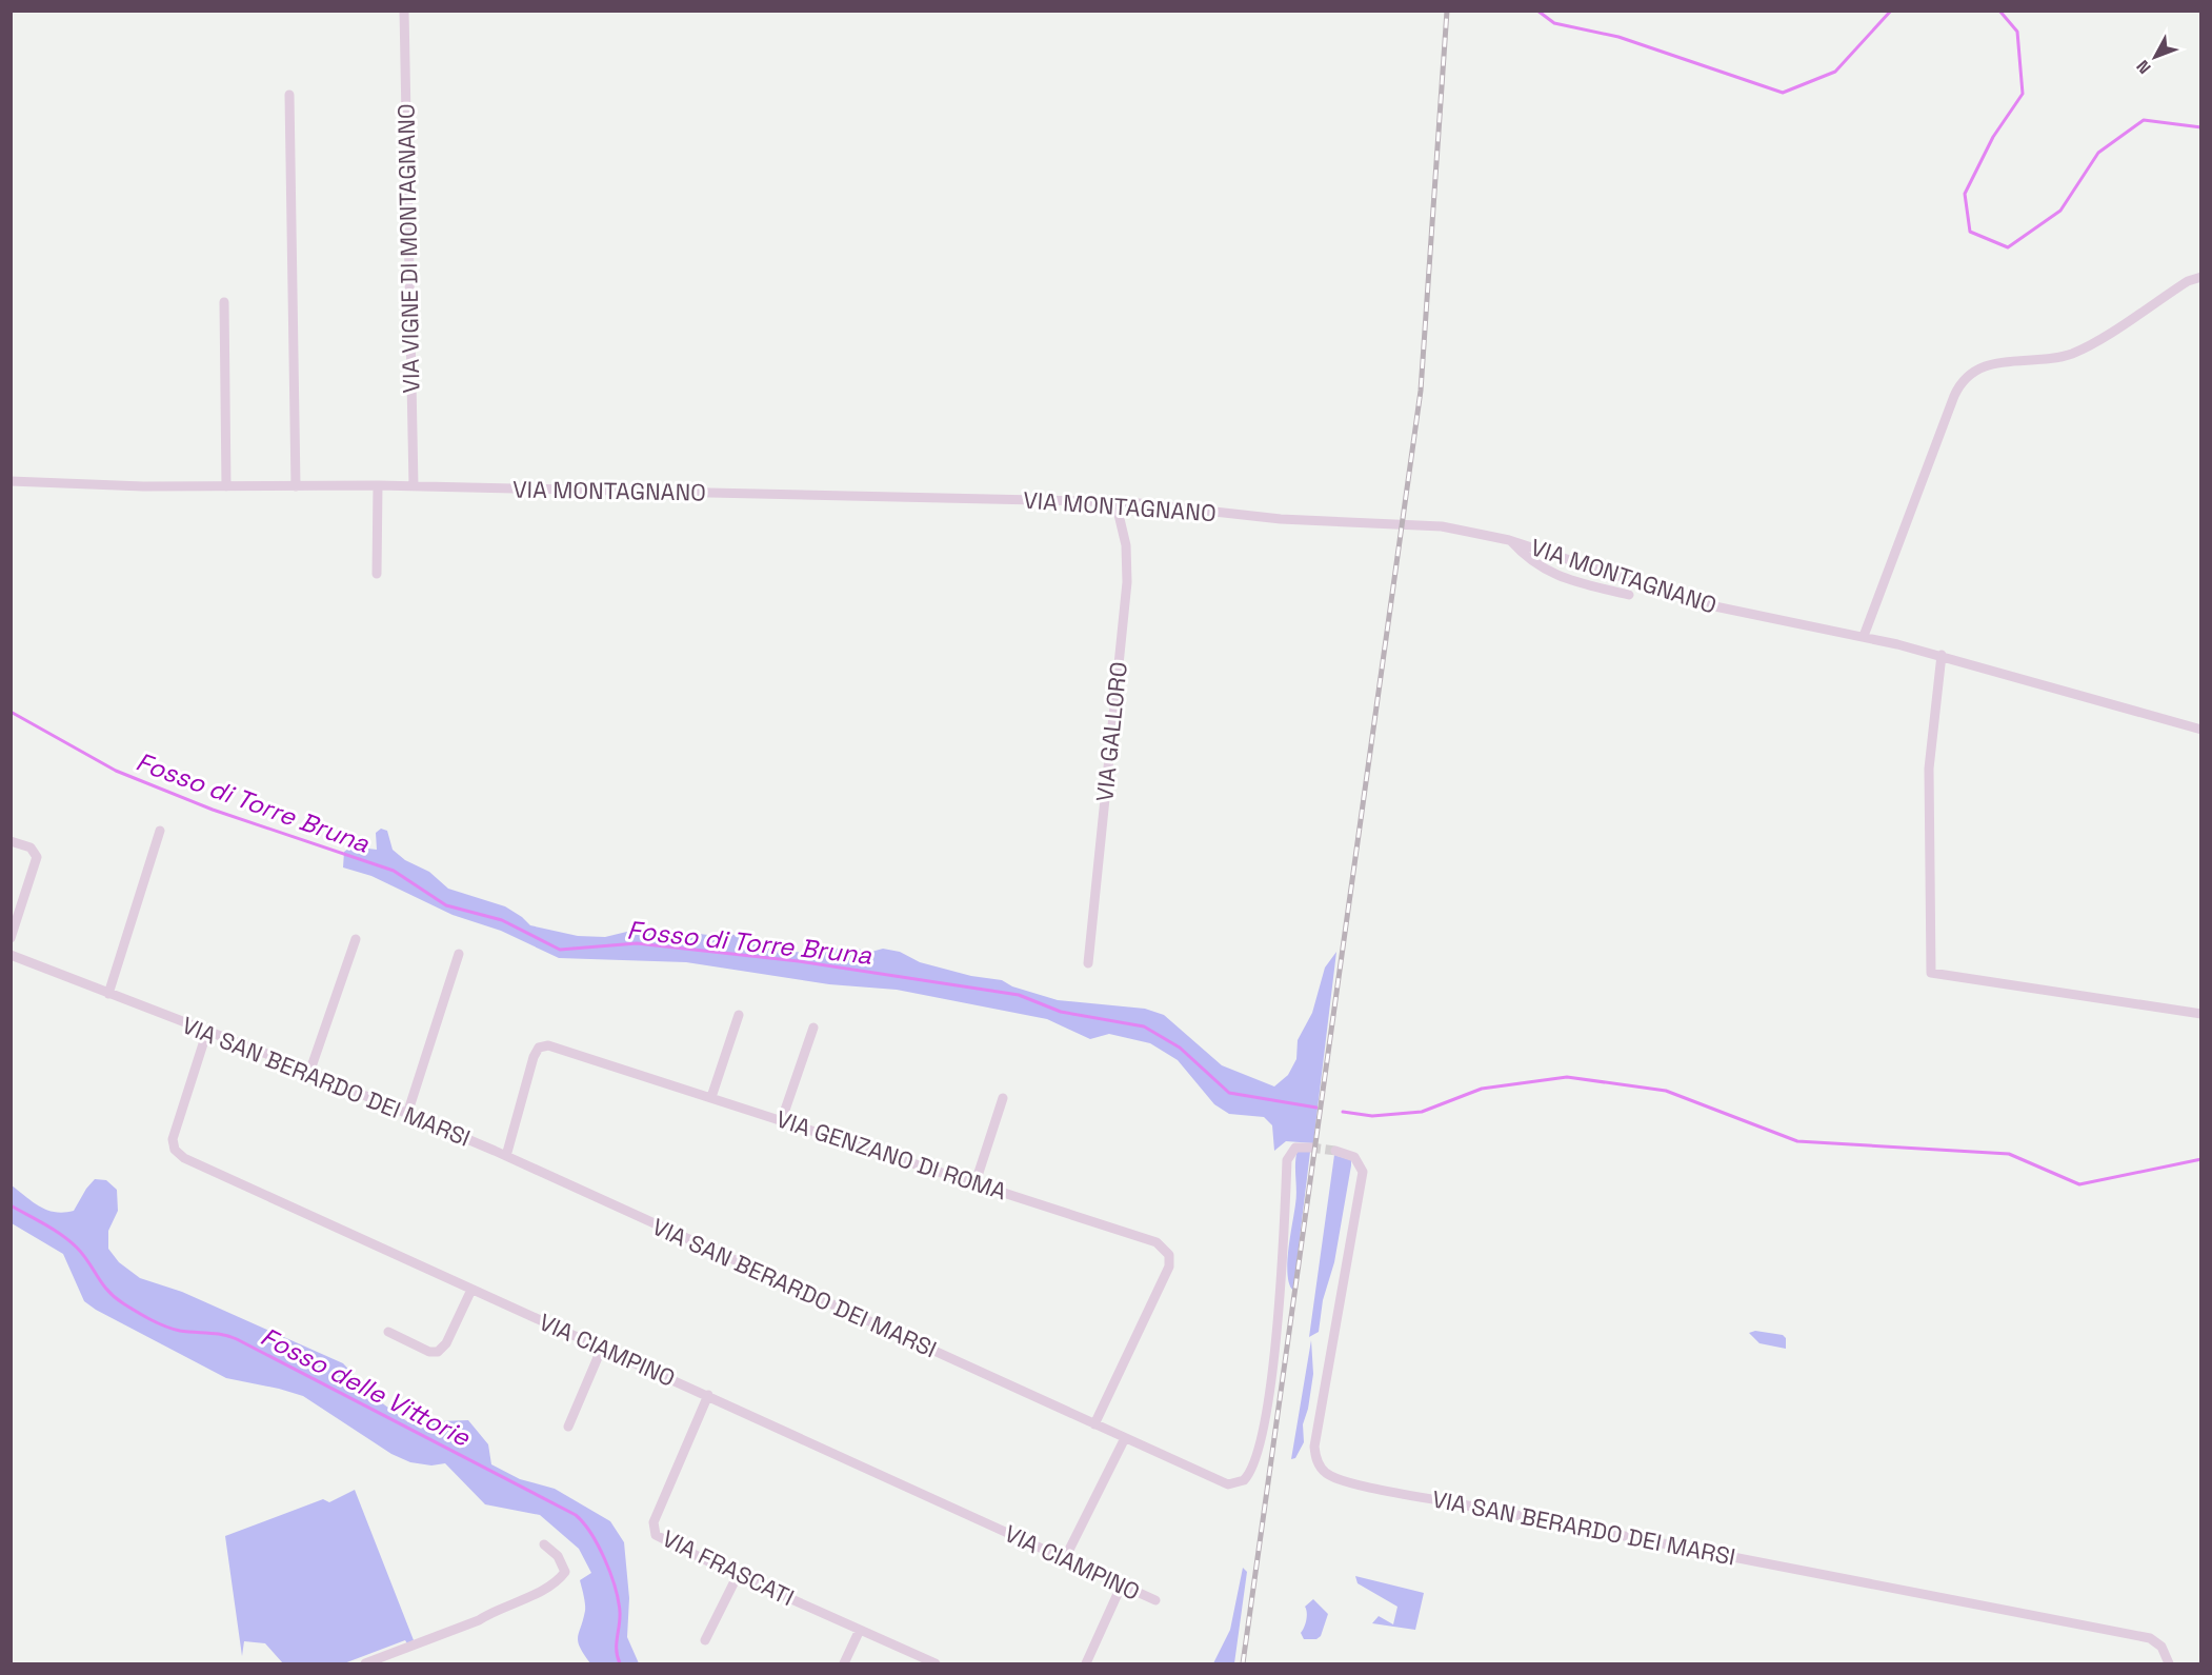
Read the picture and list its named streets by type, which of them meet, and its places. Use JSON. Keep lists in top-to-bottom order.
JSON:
{
  "streets": {
    "street": [
      "VIA VIGNE DI MONTAGNANO",
      "VIA MONTAGNANO",
      "VIA GALLORO",
      "VIA SAN BERARDO DEI MARSI",
      "VIA GENZANO DI ROMA",
      "VIA CIAMPINO",
      "VIA FRASCATI"
    ]
  },
  "crossings": [
    ["VIA VIGNE DI MONTAGNANO", "VIA MONTAGNANO"],
    ["VIA MONTAGNANO", "VIA GALLORO"],
    ["VIA SAN BERARDO DEI MARSI", "VIA GENZANO DI ROMA"],
    ["VIA SAN BERARDO DEI MARSI", "VIA CIAMPINO"],
    ["VIA CIAMPINO", "VIA FRASCATI"]
  ],
  "water": ["Fosso di Torre Bruna", "Fosso delle Vittorie"],
  "north": "bottom left"
}
